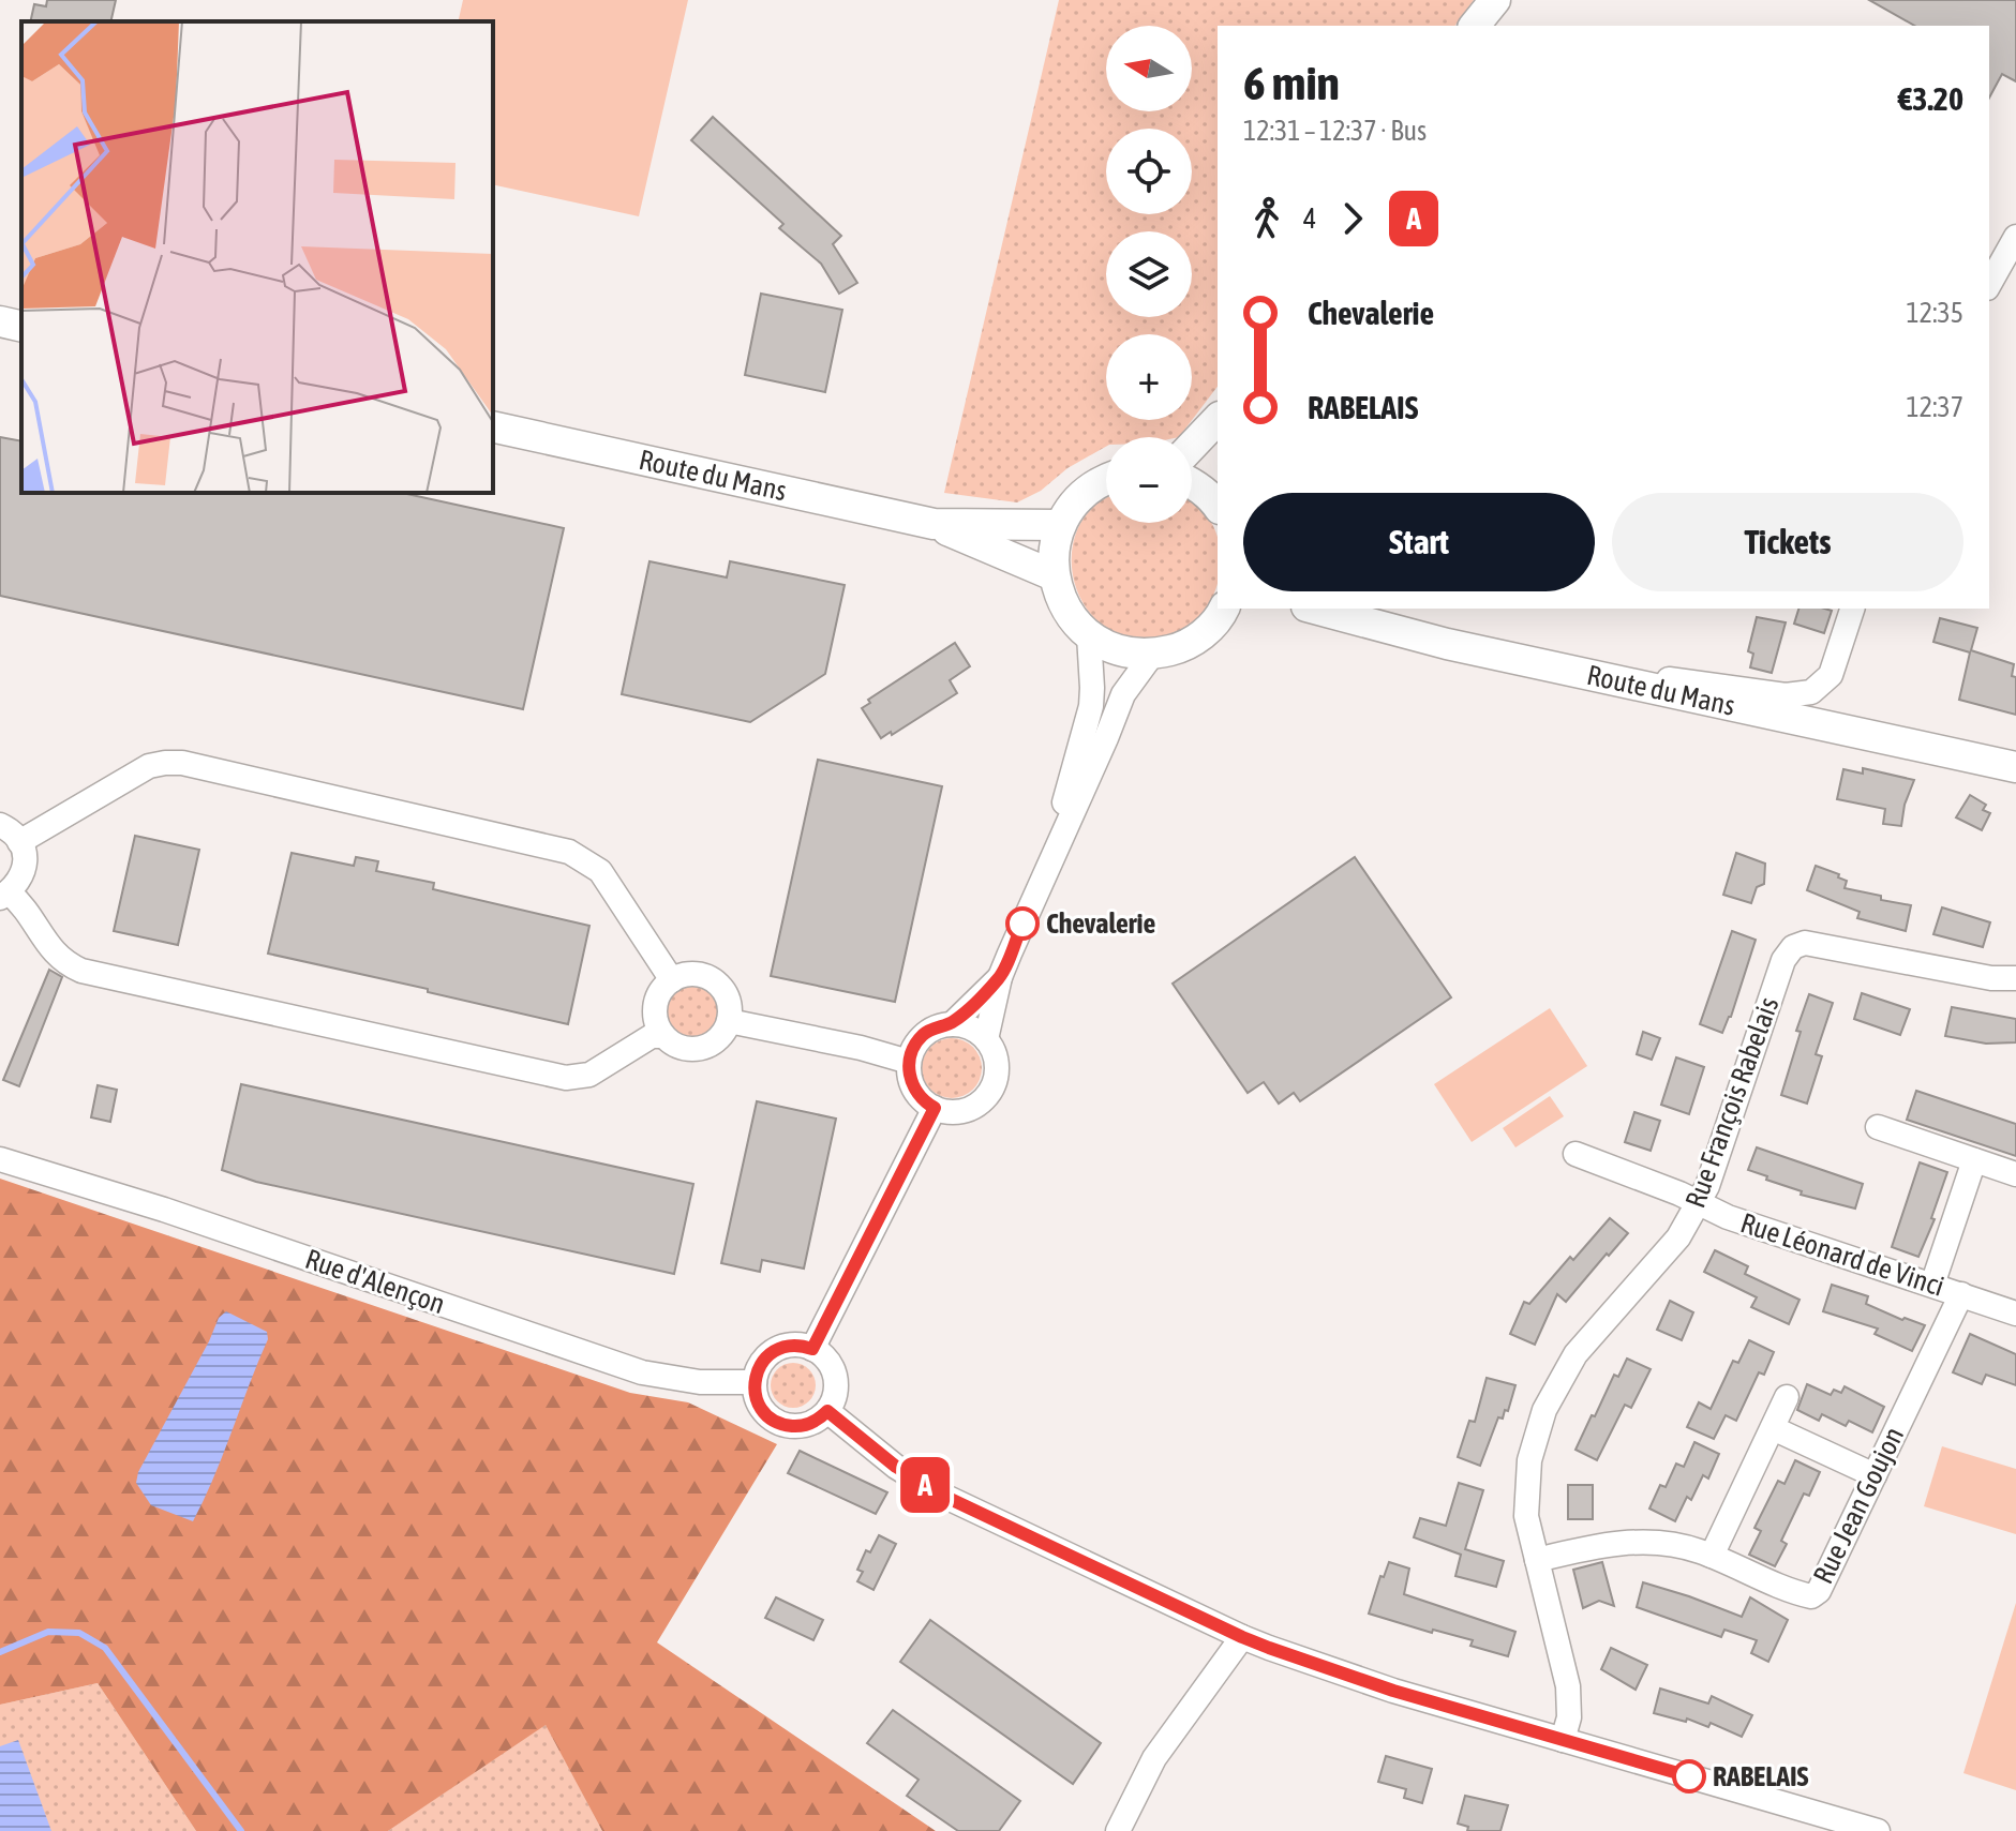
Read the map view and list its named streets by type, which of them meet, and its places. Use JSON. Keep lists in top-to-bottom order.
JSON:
{
  "streets": {
    "main road": ["Route du Mans"],
    "street": [
      "Rue François Rabelais",
      "Rue Léonard de Vinci",
      "Rue d'Alençon",
      "Rue Jean Goujon"
    ]
  },
  "crossings": [
    ["Rue François Rabelais", "Rue Léonard de Vinci"],
    ["Rue François Rabelais", "Rue Jean Goujon"],
    ["Rue Léonard de Vinci", "Rue Jean Goujon"]
  ],
  "places": ["Chevalerie", "RABELAIS"],
  "lines": ["bus line A"],
  "north": "left",
  "page": {
    "on_map": "A",
    "map_buttons": ["+", "−"],
    "heading": ["6 min", "12:31 – 12:37 · Bus", "€3.20"],
    "legs": ["4", "A"],
    "list": [
      {
        "name": "Chevalerie",
        "value": "12:35"
      },
      {
        "name": "RABELAIS",
        "value": "12:37"
      }
    ],
    "buttons": ["Start", "Tickets"]
  }
}
